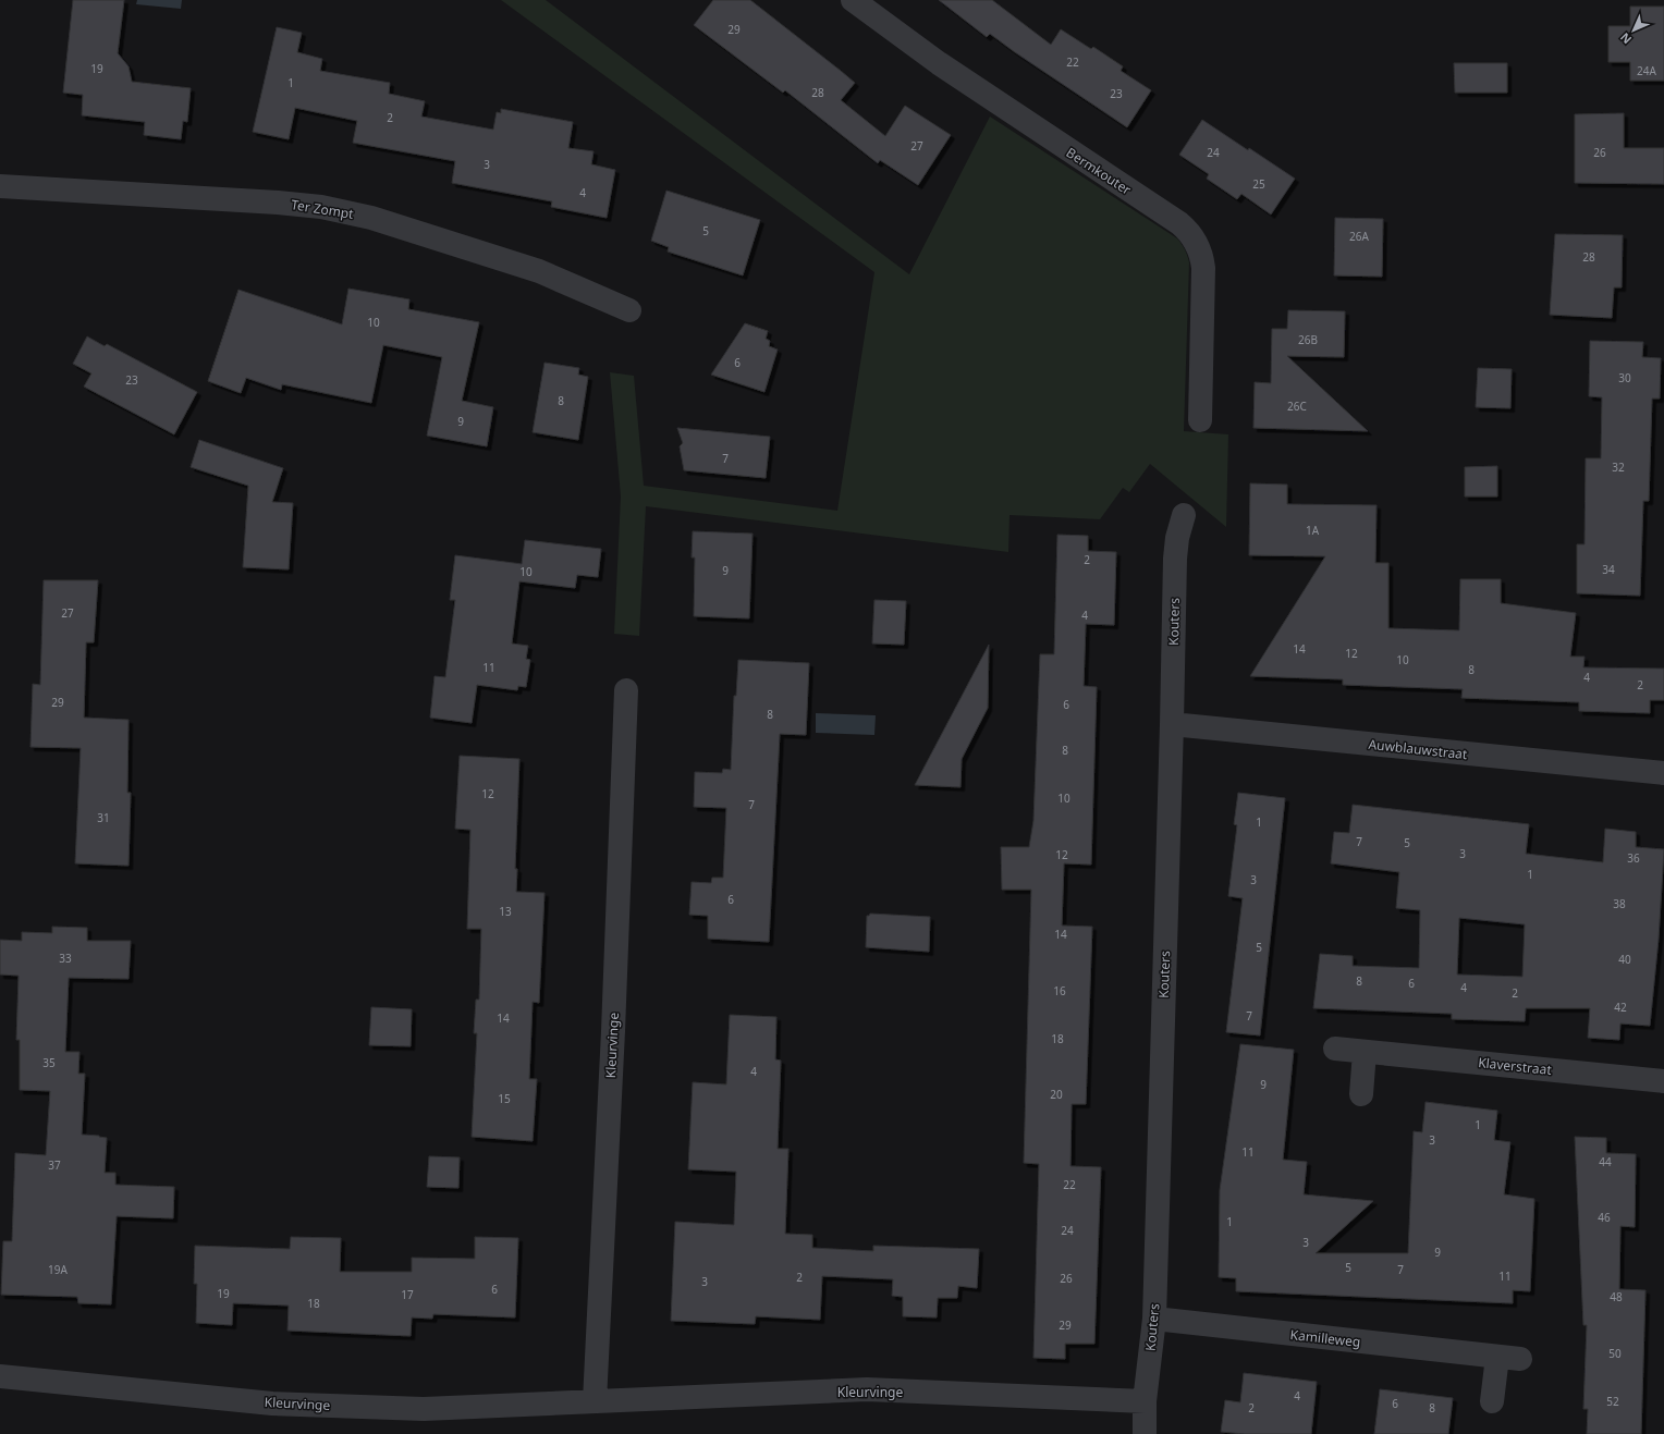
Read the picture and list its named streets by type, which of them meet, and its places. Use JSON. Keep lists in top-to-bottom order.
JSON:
{
  "streets": {
    "street": [
      "Bermkouter",
      "Ter Zompt",
      "Kouters",
      "Auwblauwstraat",
      "Kleurvinge",
      "Klaverstraat",
      "Kamilleweg"
    ]
  },
  "crossings": [
    ["Kouters", "Auwblauwstraat"],
    ["Kouters", "Kleurvinge"],
    ["Kouters", "Kamilleweg"]
  ],
  "house_numbers": [
    "29",
    "22",
    "19",
    "24A",
    "1",
    "28",
    "23",
    "2",
    "27",
    "24",
    "26",
    "3",
    "25",
    "4",
    "5",
    "26A",
    "28",
    "10",
    "26B",
    "6",
    "30",
    "23",
    "8",
    "26C",
    "9",
    "7",
    "32",
    "1A",
    "2",
    "34",
    "9",
    "10",
    "27",
    "4",
    "14",
    "12",
    "10",
    "11",
    "8",
    "4",
    "2",
    "29",
    "6",
    "8",
    "8",
    "12",
    "10",
    "7",
    "31",
    "1",
    "7",
    "5",
    "3",
    "12",
    "36",
    "1",
    "3",
    "6",
    "38",
    "13",
    "14",
    "5",
    "33",
    "40",
    "8",
    "6",
    "4",
    "16",
    "2",
    "42",
    "7",
    "14",
    "18",
    "35",
    "4",
    "9",
    "20",
    "15",
    "1",
    "3",
    "11",
    "44",
    "37",
    "22",
    "46",
    "1",
    "24",
    "3",
    "9",
    "5",
    "19A",
    "7",
    "11",
    "2",
    "26",
    "3",
    "6",
    "19",
    "17",
    "48",
    "18",
    "29",
    "50",
    "4",
    "52",
    "6",
    "2",
    "8"
  ],
  "north": "bottom left"
}
